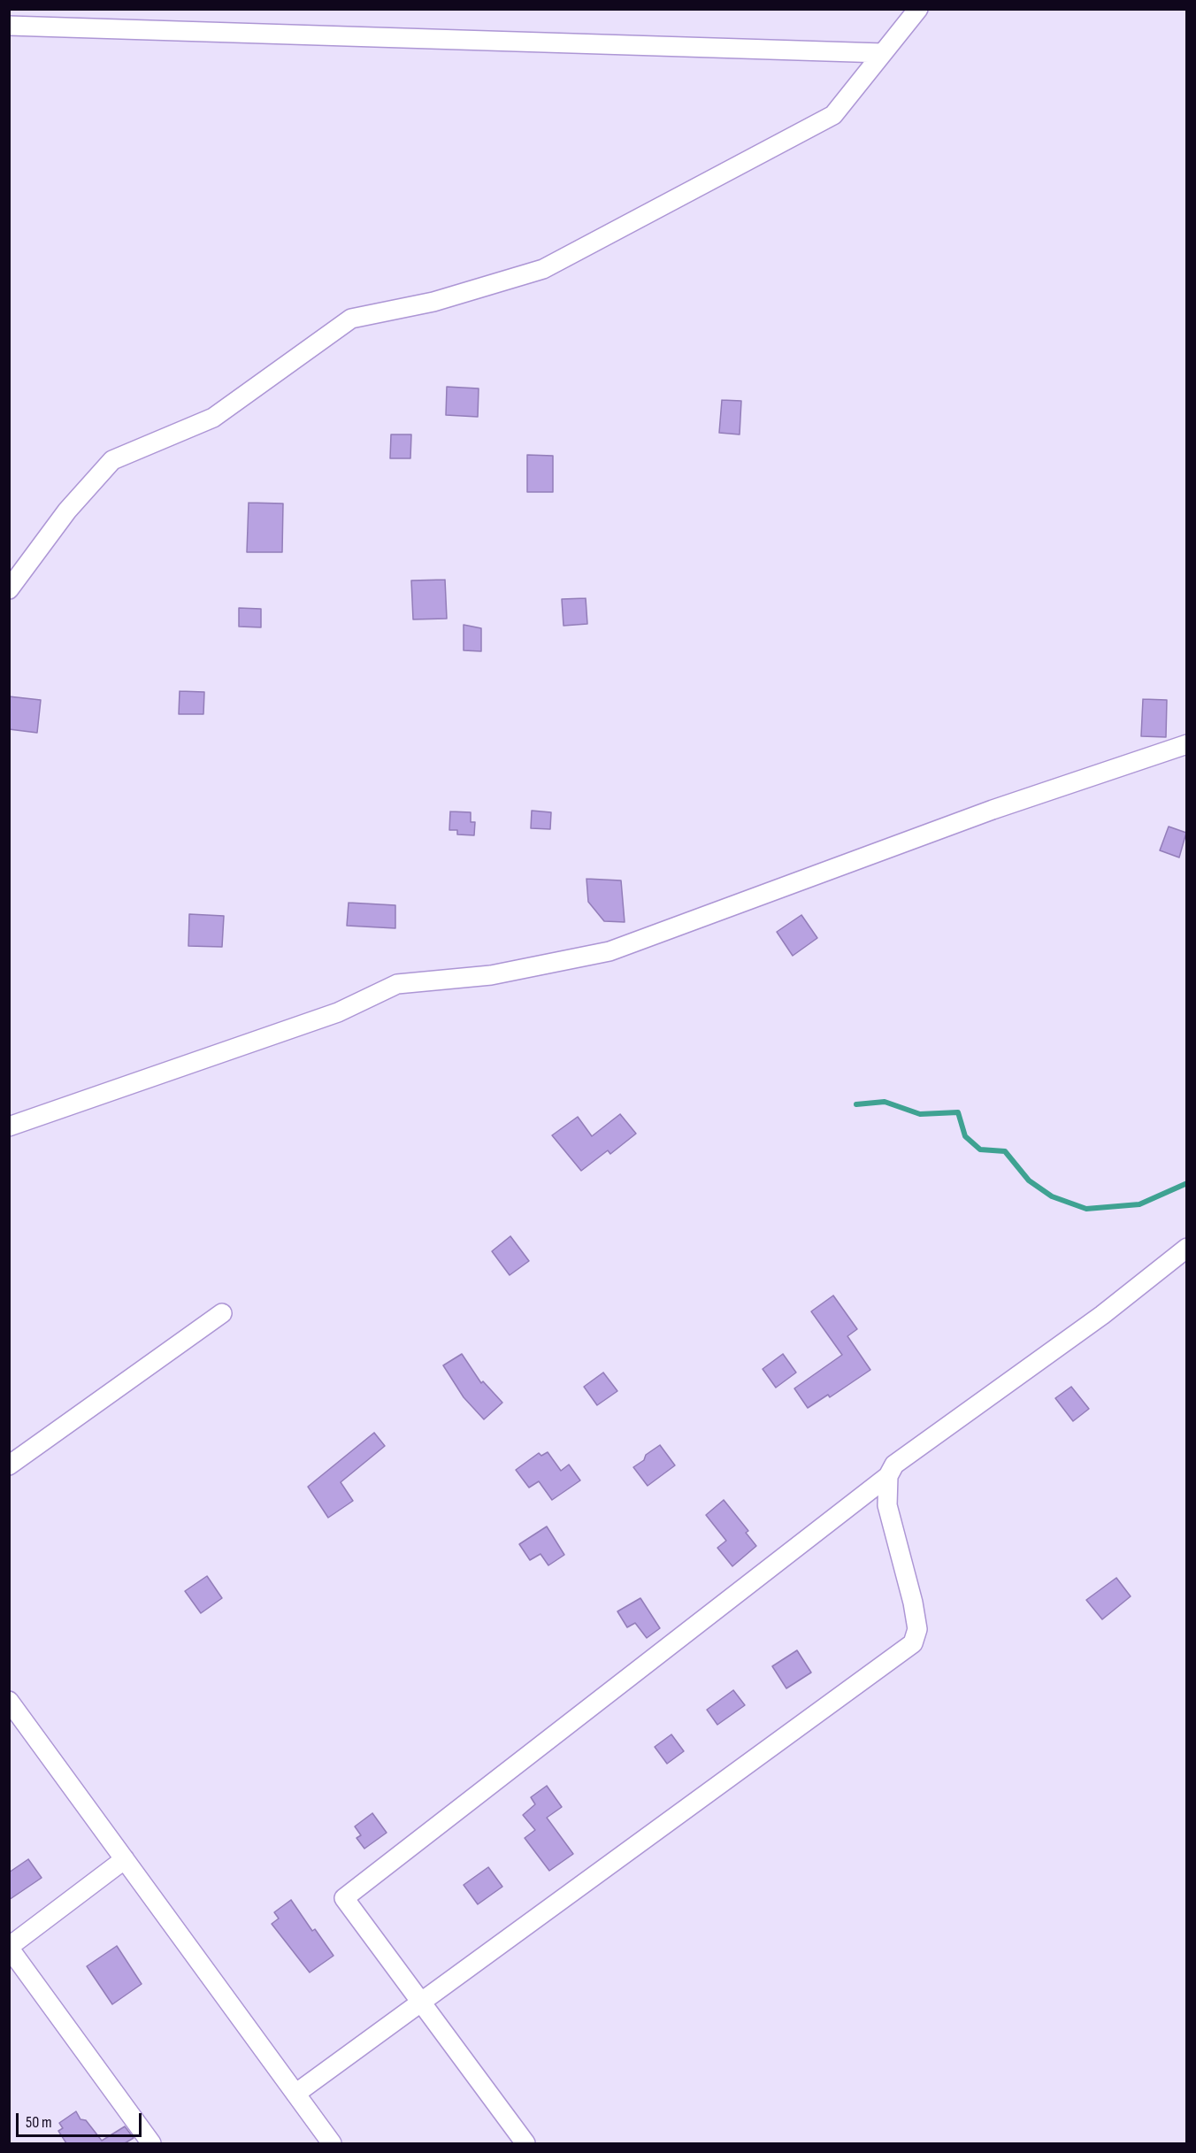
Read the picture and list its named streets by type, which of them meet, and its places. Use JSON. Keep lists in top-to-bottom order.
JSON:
{
  "scale_bar": "50 m"
}
